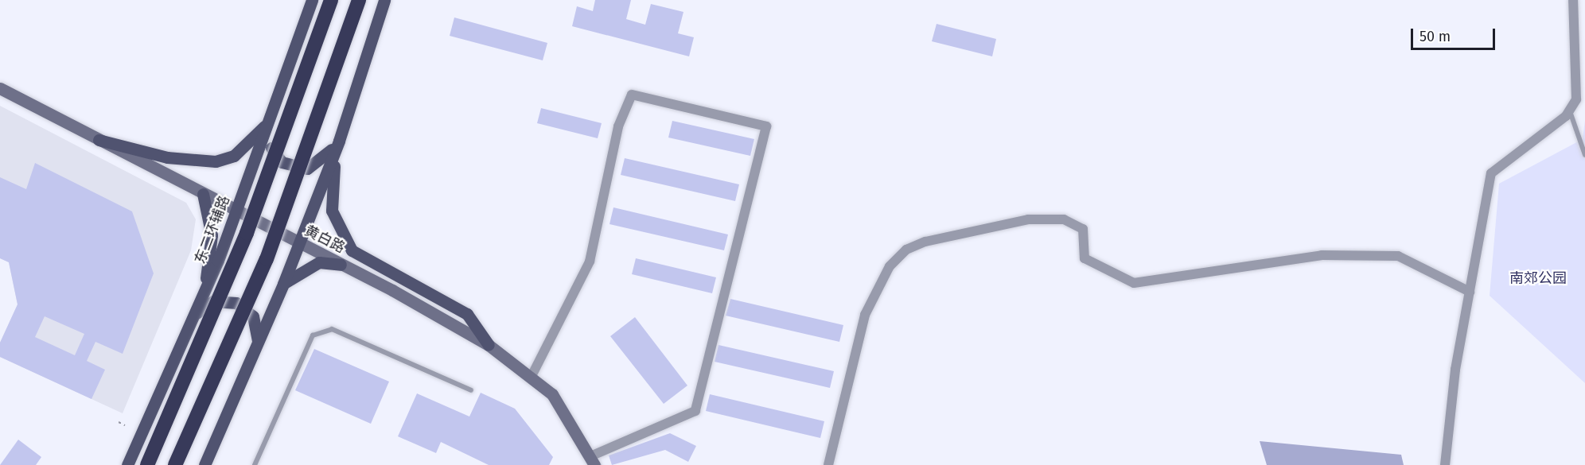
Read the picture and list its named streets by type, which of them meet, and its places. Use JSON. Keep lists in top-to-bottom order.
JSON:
{
  "streets": {
    "main road": ["东二环辅路", "黄白路"]
  },
  "crossings": [
    ["东二环辅路", "黄白路"]
  ],
  "parks": ["南郊公园"],
  "scale_bar": "50 m"
}
